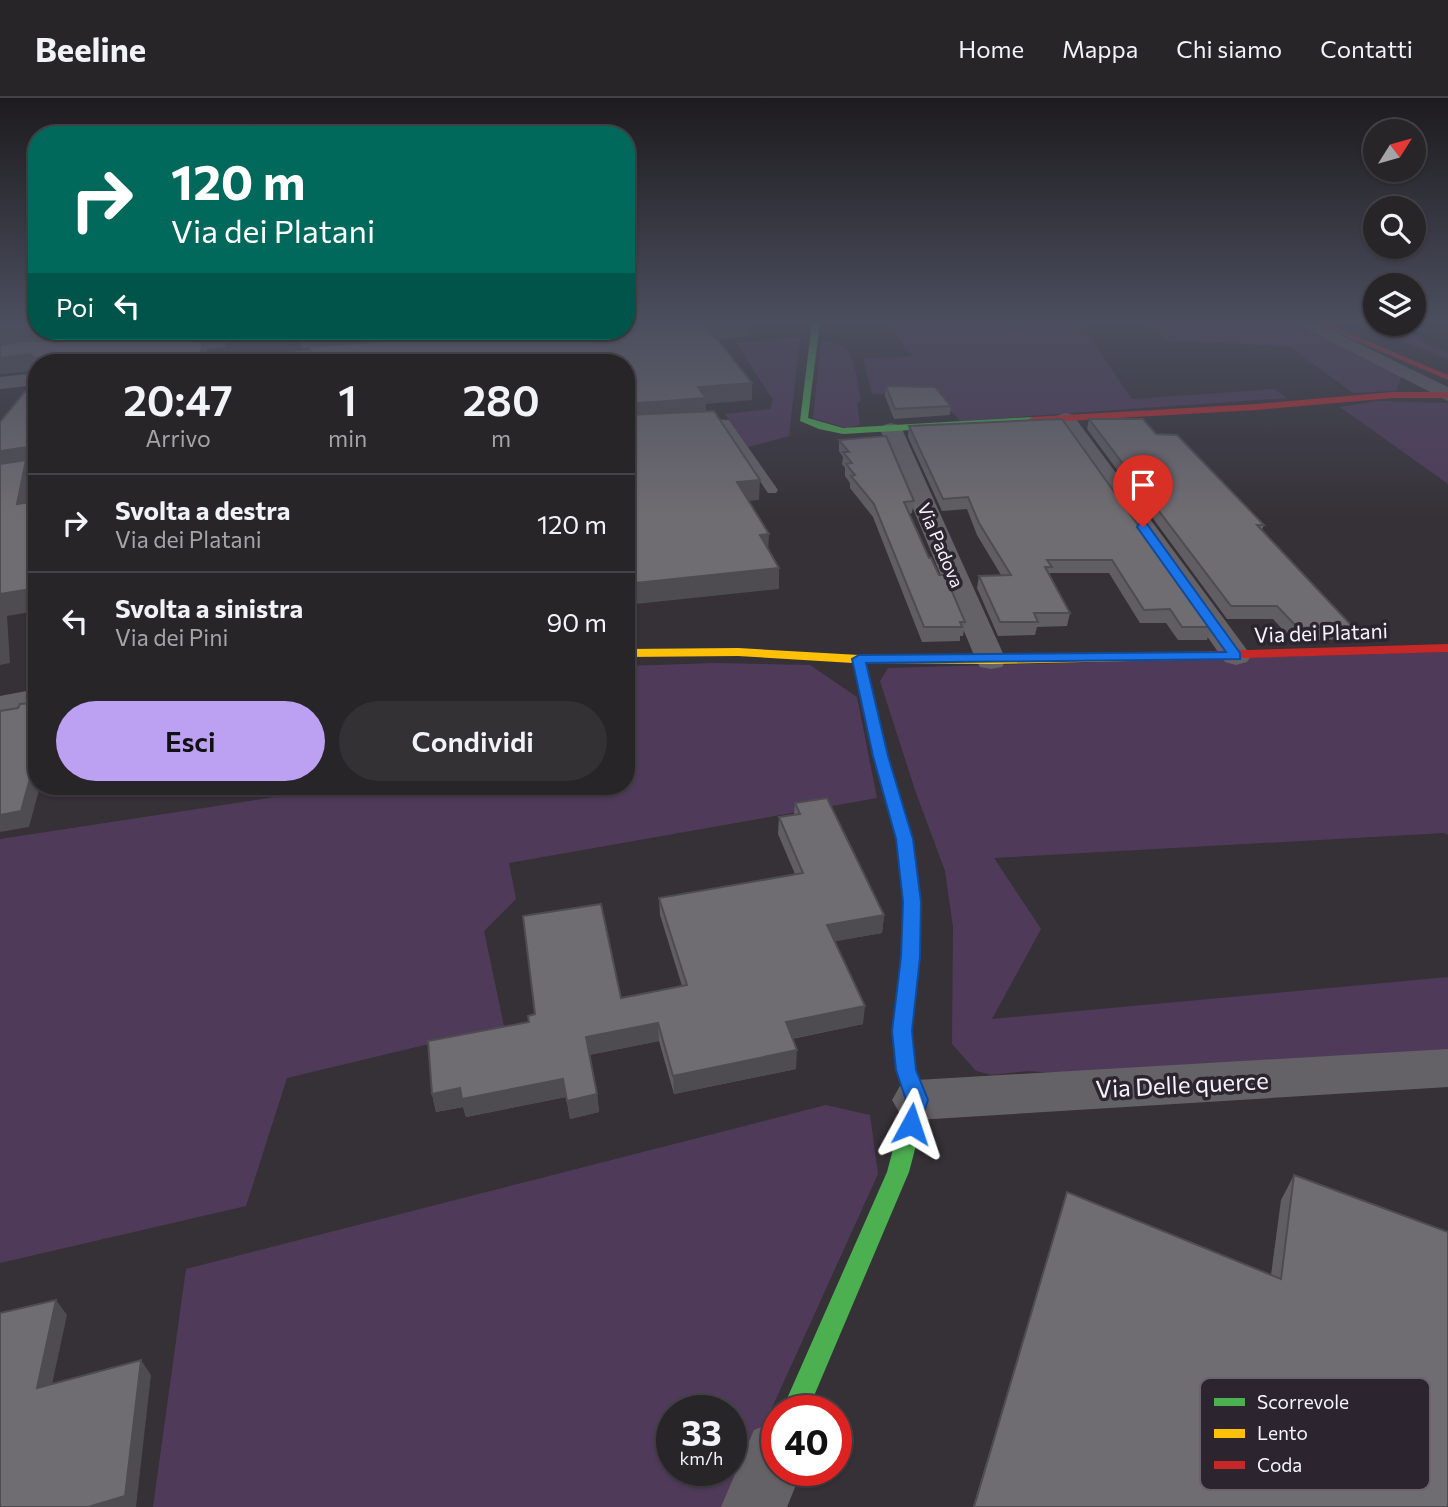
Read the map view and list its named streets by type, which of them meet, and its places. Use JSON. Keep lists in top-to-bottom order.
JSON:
{
  "streets": {
    "main road": ["Via dei Platani"],
    "street": ["Via Padova", "Via Delle querce"]
  },
  "crossings": [
    ["Via Padova", "Via dei Platani"]
  ],
  "legend": ["Scorrevole", "Lento", "Coda"],
  "north": "top right",
  "page": {
    "header": "Beeline",
    "nav": [
      "Home",
      "Mappa",
      "Chi siamo",
      "Contatti"
    ],
    "turn": ["120 m", "Via dei Platani"],
    "then": "Poi",
    "eta": [
      "20:47",
      "Arrivo",
      "1",
      "min",
      "280",
      "m"
    ],
    "list": [
      {
        "name": "Svolta a destra",
        "note": "Via dei Platani",
        "value": "120 m"
      },
      {
        "name": "Svolta a sinistra",
        "note": "Via dei Pini",
        "value": "90 m"
      }
    ],
    "buttons": ["Esci", "Condividi"],
    "speed": "33 km/h",
    "limit": "40"
  }
}
